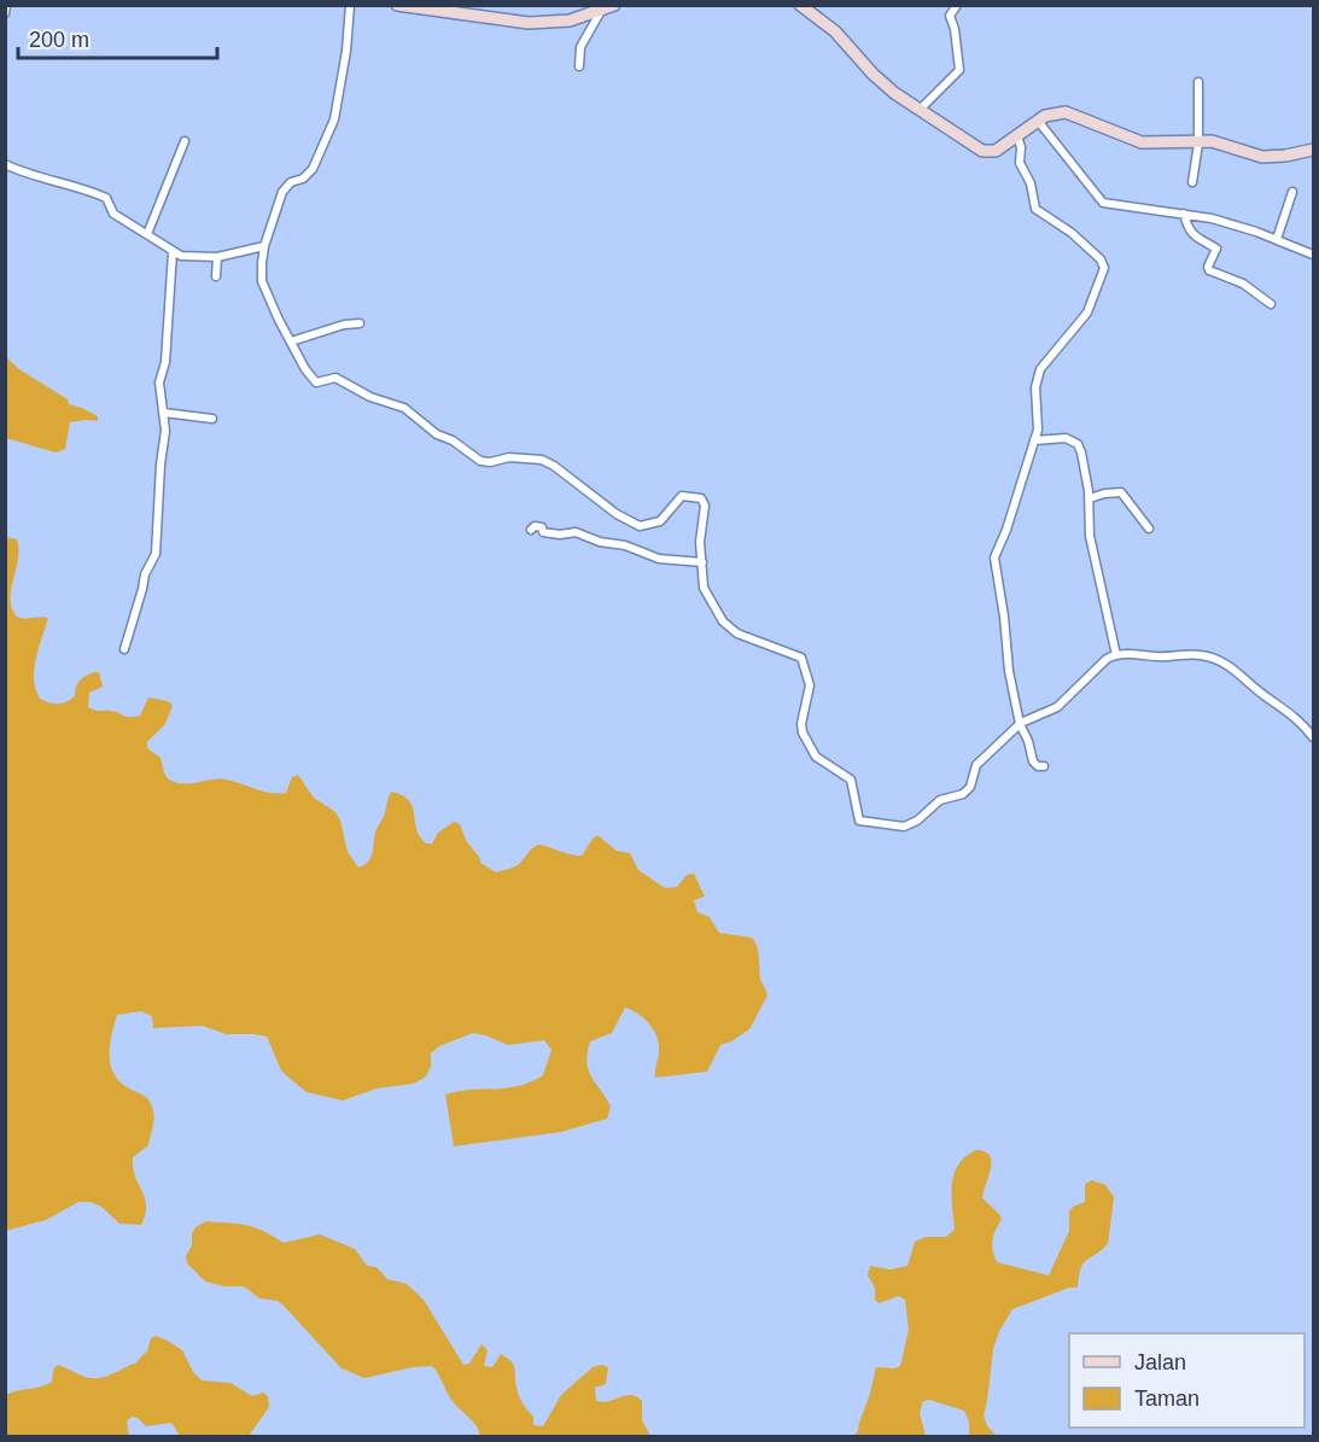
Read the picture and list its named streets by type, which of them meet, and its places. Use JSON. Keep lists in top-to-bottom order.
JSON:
{
  "legend": ["Jalan", "Taman"],
  "scale_bar": "200 m"
}
